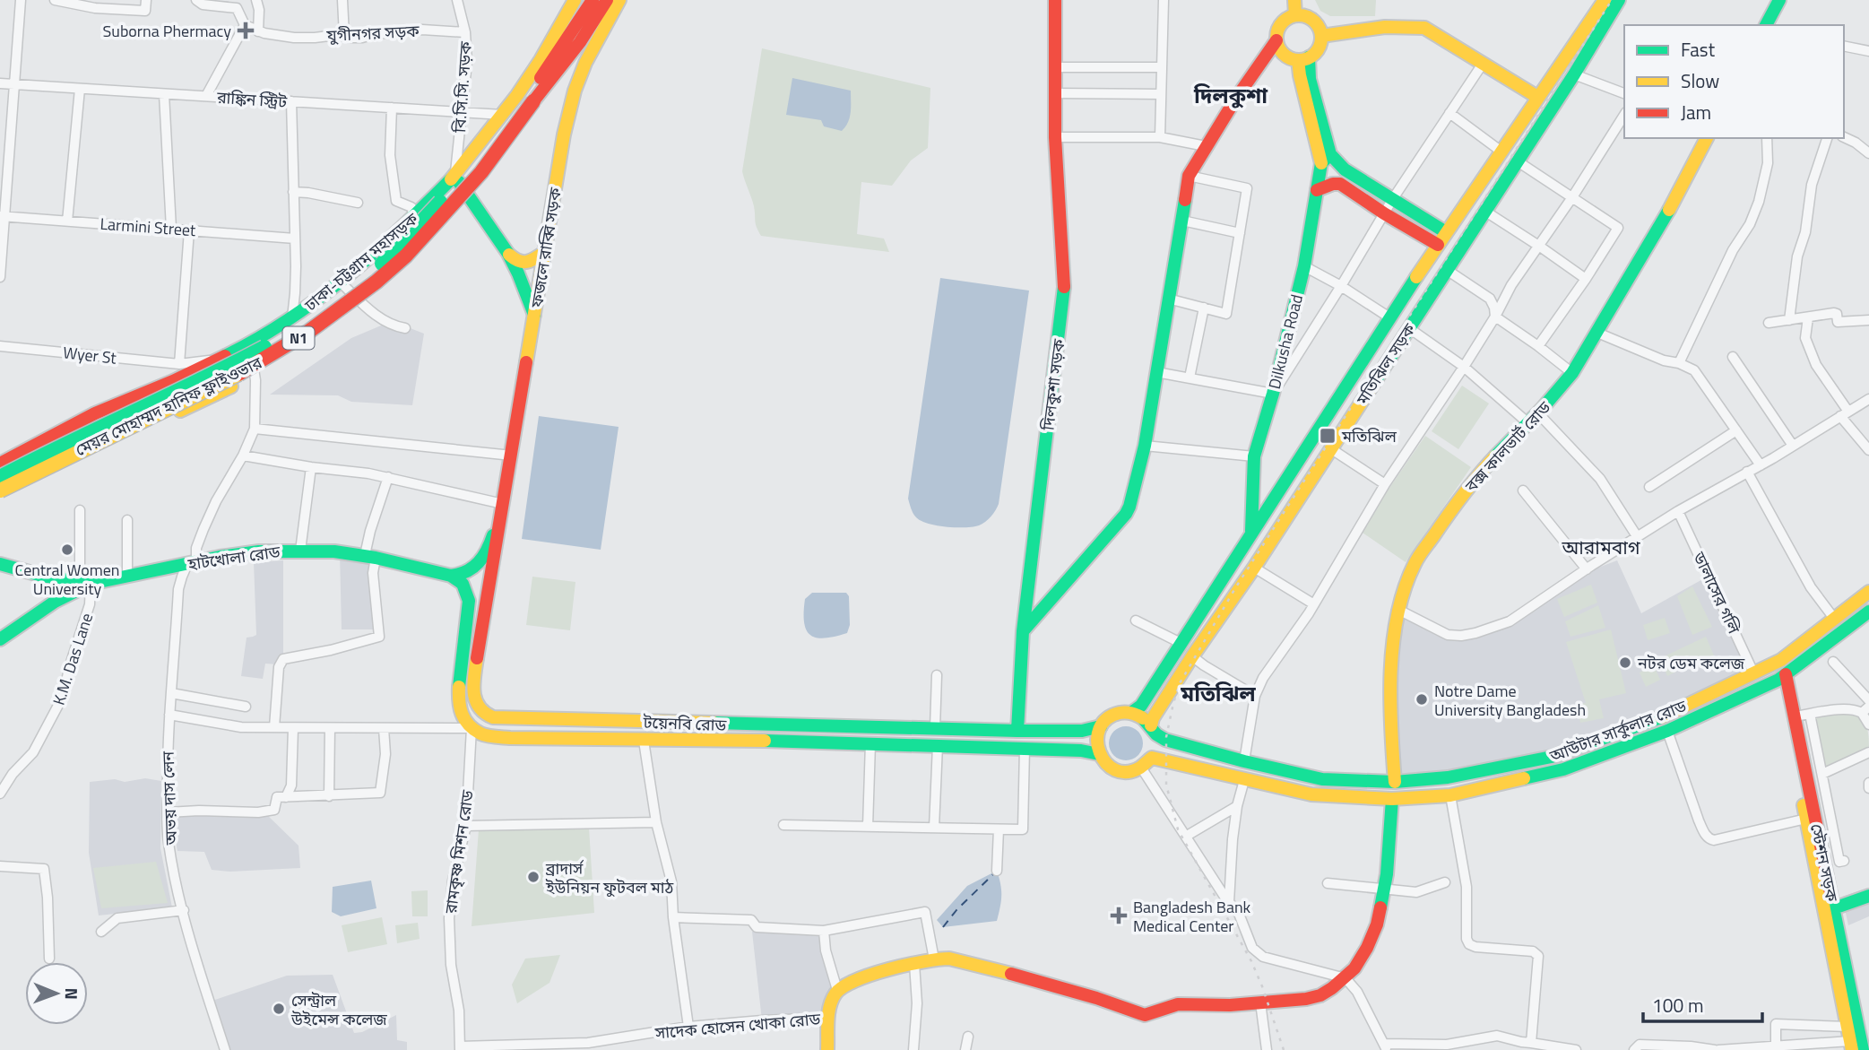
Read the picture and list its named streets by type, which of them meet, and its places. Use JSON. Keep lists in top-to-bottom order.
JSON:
{
  "streets": {
    "main road": [
      "ফজলে রাব্বি সড়ক",
      "ঢাকা-চট্টগ্রাম মহাসড়ক",
      "N1",
      "Dilkusha Road",
      "মতিঝিল সড়ক",
      "দিলকুশা সড়ক",
      "মেয়র মোহাম্মদ হানিফ ফ্লাইওভার",
      "বক্স কালভার্ট রোড",
      "হাটখোলা রোড",
      "টয়েনবি রোড",
      "আউটার সার্কুলার রোড",
      "স্টেশন সড়ক"
    ],
    "street": [
      "যুগীনগর সড়ক",
      "বি.সি.সি. সড়ক",
      "রাঙ্কিন স্ট্রিট",
      "Larmini Street",
      "Wyer St",
      "ডালাসের গলি",
      "K.M. Das Lane",
      "অভয় দাস লেন",
      "রামকৃষ্ণ মিশন রোড",
      "সাদেক হোসেন খোকা রোড"
    ]
  },
  "crossings": [
    ["যুগীনগর সড়ক", "বি.সি.সি. সড়ক"],
    ["বি.সি.সি. সড়ক", "রাঙ্কিন স্ট্রিট"],
    ["বি.সি.সি. সড়ক", "ঢাকা-চট্টগ্রাম মহাসড়ক"],
    ["রাঙ্কিন স্ট্রিট", "ঢাকা-চট্টগ্রাম মহাসড়ক"],
    ["ফজলে রাব্বি সড়ক", "টয়েনবি রোড"],
    ["ঢাকা-চট্টগ্রাম মহাসড়ক", "Wyer St"],
    ["Dilkusha Road", "মতিঝিল সড়ক"],
    ["মতিঝিল সড়ক", "আউটার সার্কুলার রোড"],
    ["দিলকুশা সড়ক", "টয়েনবি রোড"],
    ["বক্স কালভার্ট রোড", "আউটার সার্কুলার রোড"],
    ["হাটখোলা রোড", "K.M. Das Lane"],
    ["হাটখোলা রোড", "অভয় দাস লেন"],
    ["ডালাসের গলি", "আউটার সার্কুলার রোড"],
    ["টয়েনবি রোড", "আউটার সার্কুলার রোড"],
    ["টয়েনবি রোড", "রামকৃষ্ণ মিশন রোড"],
    ["আউটার সার্কুলার রোড", "স্টেশন সড়ক"],
    ["রামকৃষ্ণ মিশন রোড", "সাদেক হোসেন খোকা রোড"]
  ],
  "districts": ["দিলকুশা", "আরামবাগ", "মতিঝিল"],
  "places": {
    "health": ["Suborna Phermacy", "Bangladesh Bank Medical Center"],
    "transit": ["মতিঝিল"],
    "other": [
      "Central Women University",
      "নটর ডেম কলেজ",
      "Notre Dame University Bangladesh",
      "ব্রাদার্স ইউনিয়ন ফুটবল মাঠ",
      "সেন্ট্রাল উইমেন্স কলেজ"
    ]
  },
  "legend": ["Fast", "Slow", "Jam"],
  "scale_bar": "100 m",
  "north": "right"
}
